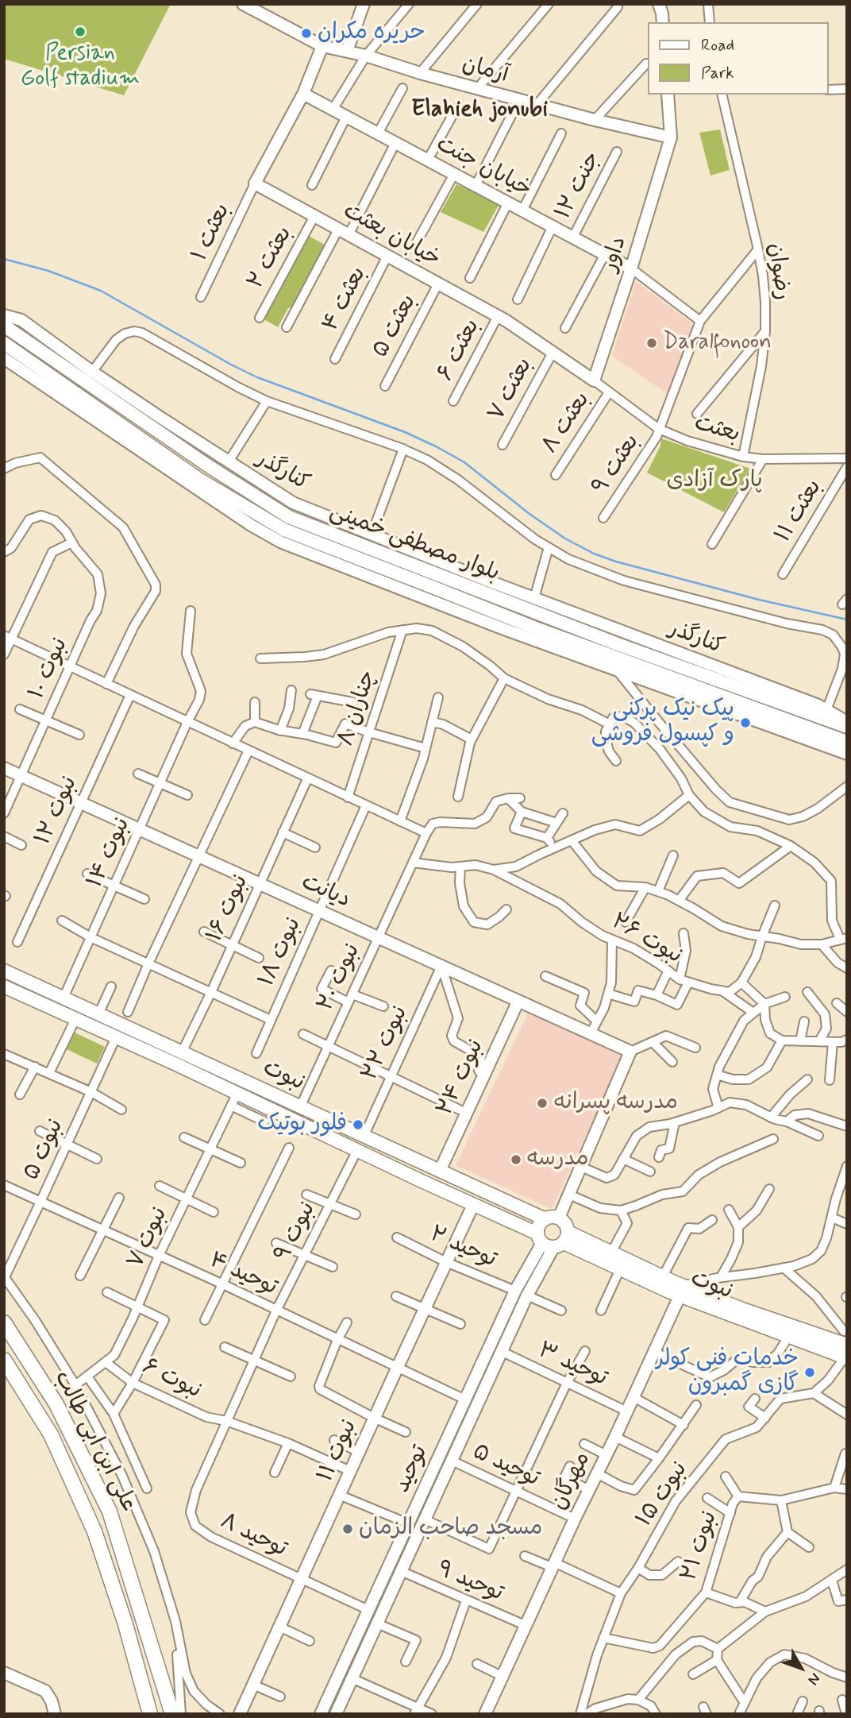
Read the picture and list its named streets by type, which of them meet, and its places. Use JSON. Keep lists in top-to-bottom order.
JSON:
{
  "streets": {
    "main road": ["بلوار مصطفی خمینی", "نبوت", "علی ابن ابی طالب"],
    "street": [
      "آرمان",
      "خیابان جنت",
      "جنت ۱۲",
      "بعثت ۱",
      "خیابان بعثت",
      "داور",
      "بعثت ۲",
      "رضوان",
      "بعثت ۴",
      "بعثت ۵",
      "بعثت ۶",
      "بعثت ۷",
      "بعثت ۸",
      "بعثت",
      "بعثت ۹",
      "کنارگذر",
      "بعثت ۱۱",
      "نبوت ۱۰",
      "چناران ۸",
      "نبوت ۱۲",
      "نبوت ۱۴",
      "دیانت",
      "نبوت ۱۶",
      "نبوت ۲۶",
      "نبوت ۱۸",
      "نبوت ۲۰",
      "نبوت ۲۲",
      "نبوت ۲۴",
      "نبوت ۵",
      "نبوت ۹",
      "نبوت ۷",
      "توحید ۲",
      "توحید ۴",
      "توحید ۳",
      "نبوت ۶",
      "نبوت ۱۱",
      "توحید ۵",
      "توحید",
      "مهرگان",
      "نبوت ۱۵",
      "توحید ۸",
      "نبوت ۲۱",
      "توحید ۹"
    ]
  },
  "crossings": [
    ["آرمان", "داور"],
    ["خیابان جنت", "جنت ۱۲"],
    ["خیابان جنت", "داور"],
    ["بعثت ۱", "خیابان بعثت"],
    ["خیابان بعثت", "داور"],
    ["خیابان بعثت", "بعثت ۲"],
    ["خیابان بعثت", "بعثت ۴"],
    ["خیابان بعثت", "بعثت ۵"],
    ["خیابان بعثت", "بعثت ۶"],
    ["خیابان بعثت", "بعثت ۷"],
    ["خیابان بعثت", "بعثت"],
    ["داور", "بعثت"],
    ["رضوان", "بعثت"],
    ["رضوان", "بعثت ۹"],
    ["بعثت ۸", "بعثت"],
    ["بعثت", "بعثت ۹"],
    ["نبوت ۱۰", "دیانت"],
    ["نبوت ۱۲", "دیانت"],
    ["نبوت ۱۴", "دیانت"],
    ["نبوت ۱۴", "نبوت"],
    ["دیانت", "نبوت ۱۶"],
    ["دیانت", "نبوت ۱۸"],
    ["دیانت", "نبوت ۲۰"],
    ["دیانت", "نبوت ۲۲"],
    ["دیانت", "نبوت ۲۴"],
    ["نبوت ۱۶", "نبوت"],
    ["نبوت ۲۰", "نبوت"],
    ["نبوت ۲۲", "نبوت"],
    ["نبوت", "نبوت ۲۴"],
    ["نبوت", "نبوت ۵"],
    ["نبوت", "نبوت ۹"],
    ["نبوت", "نبوت ۷"],
    ["نبوت", "نبوت ۱۱"],
    ["نبوت", "توحید"],
    ["نبوت", "مهرگان"],
    ["نبوت ۵", "توحید ۴"],
    ["نبوت ۹", "توحید ۴"],
    ["نبوت ۹", "نبوت ۶"],
    ["نبوت ۹", "توحید ۸"],
    ["نبوت ۷", "توحید ۴"],
    ["نبوت ۷", "نبوت ۶"],
    ["توحید ۲", "نبوت ۱۱"],
    ["توحید ۲", "توحید"],
    ["توحید ۴", "نبوت ۱۱"],
    ["توحید ۴", "توحید"],
    ["توحید ۳", "توحید"],
    ["توحید ۳", "مهرگان"],
    ["نبوت ۶", "نبوت ۱۱"],
    ["نبوت ۶", "توحید ۸"],
    ["نبوت ۱۱", "توحید ۸"],
    ["توحید ۵", "توحید"],
    ["توحید ۵", "مهرگان"],
    ["توحید", "توحید ۸"],
    ["توحید", "توحید ۹"],
    ["مهرگان", "توحید ۹"],
    ["نبوت ۱۵", "نبوت ۲۱"]
  ],
  "districts": ["Elahieh jonubi"],
  "parks": ["پارک آزادی"],
  "places": [
    "Persian Golf stadium",
    "حریره مکران",
    "Daralfonoon",
    "پیک نیک پرکنی و کپسول فروشی",
    "مدرسه پسرانه",
    "فلور بوتیک",
    "مدرسه",
    "خدمات فنی کولر گازی گمبرون",
    "مسجد صاحب الزمان"
  ],
  "legend": ["Road", "Park"],
  "north": "bottom right"
}
